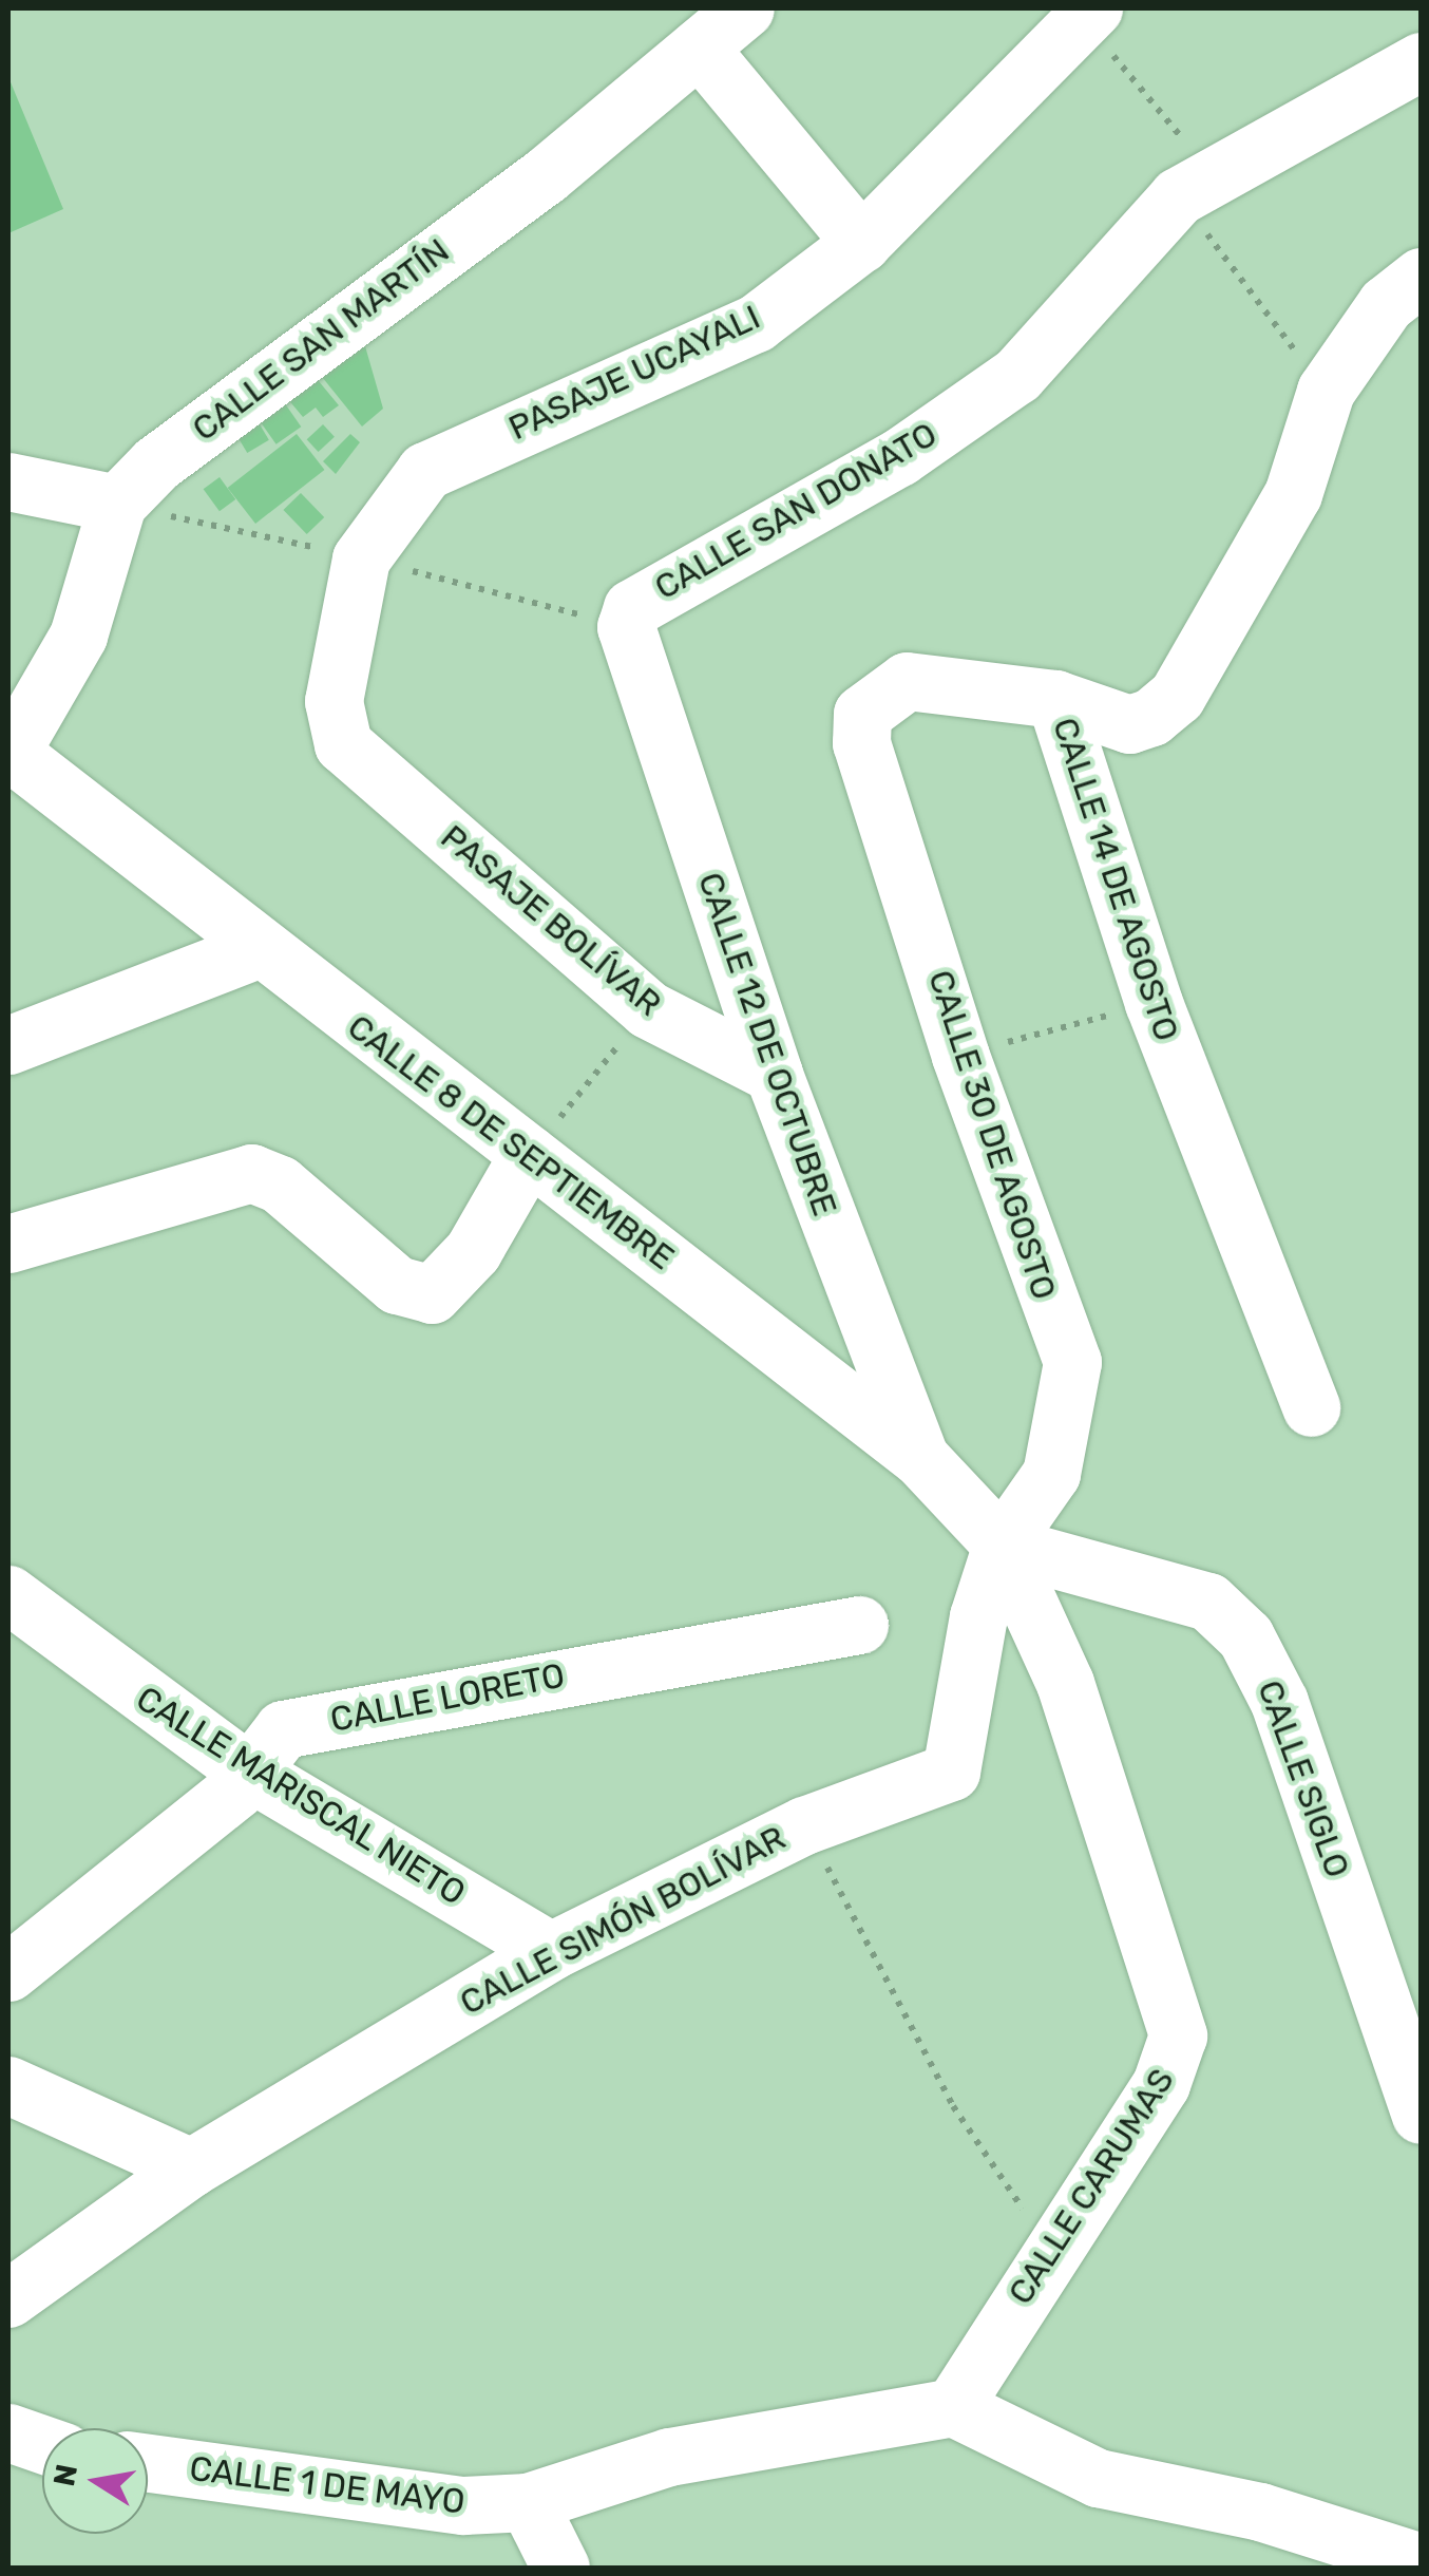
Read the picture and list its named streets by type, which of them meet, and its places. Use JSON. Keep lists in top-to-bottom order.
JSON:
{
  "streets": {
    "street": [
      "CALLE SAN MARTÍN",
      "PASAJE UCAYALI",
      "CALLE SAN DONATO",
      "CALLE 14 DE AGOSTO",
      "PASAJE BOLÍVAR",
      "CALLE 12 DE OCTUBRE",
      "CALLE 30 DE AGOSTO",
      "CALLE 8 DE SEPTIEMBRE",
      "CALLE LORETO",
      "CALLE SIGLO",
      "CALLE MARISCAL NIETO",
      "CALLE SIMÓN BOLÍVAR",
      "CALLE CARUMAS",
      "CALLE 1 DE MAYO"
    ]
  },
  "crossings": [
    ["PASAJE UCAYALI", "PASAJE BOLÍVAR"],
    ["CALLE SAN DONATO", "CALLE 12 DE OCTUBRE"],
    ["CALLE 14 DE AGOSTO", "CALLE 30 DE AGOSTO"],
    ["PASAJE BOLÍVAR", "CALLE 12 DE OCTUBRE"],
    ["CALLE 12 DE OCTUBRE", "CALLE 8 DE SEPTIEMBRE"],
    ["CALLE 30 DE AGOSTO", "CALLE 8 DE SEPTIEMBRE"],
    ["CALLE 30 DE AGOSTO", "CALLE SIGLO"],
    ["CALLE 30 DE AGOSTO", "CALLE SIMÓN BOLÍVAR"],
    ["CALLE 30 DE AGOSTO", "CALLE CARUMAS"],
    ["CALLE 8 DE SEPTIEMBRE", "CALLE SIGLO"],
    ["CALLE 8 DE SEPTIEMBRE", "CALLE SIMÓN BOLÍVAR"],
    ["CALLE 8 DE SEPTIEMBRE", "CALLE CARUMAS"],
    ["CALLE LORETO", "CALLE MARISCAL NIETO"],
    ["CALLE SIGLO", "CALLE SIMÓN BOLÍVAR"],
    ["CALLE SIGLO", "CALLE CARUMAS"],
    ["CALLE MARISCAL NIETO", "CALLE SIMÓN BOLÍVAR"],
    ["CALLE SIMÓN BOLÍVAR", "CALLE CARUMAS"]
  ],
  "north": "left"
}
